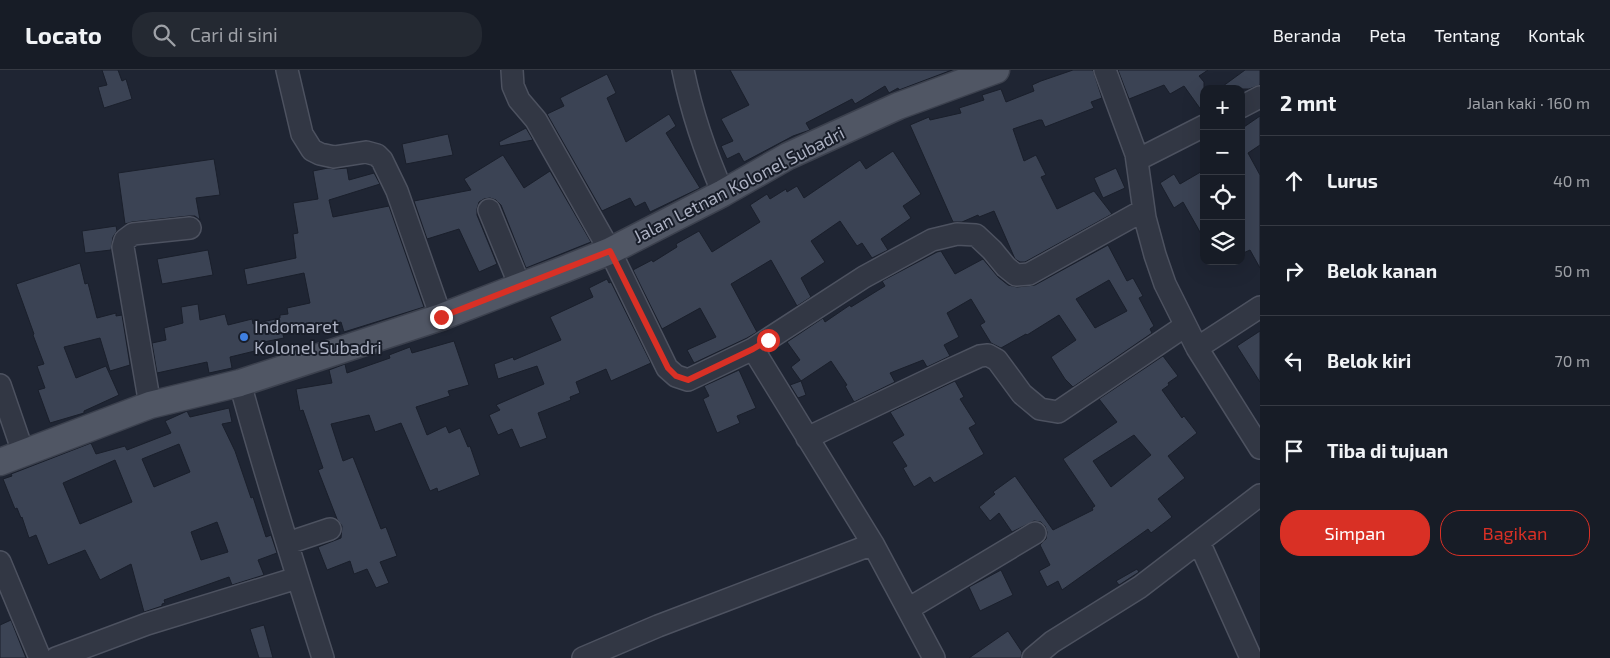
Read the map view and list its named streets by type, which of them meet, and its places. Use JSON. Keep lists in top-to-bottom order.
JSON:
{
  "streets": {
    "main road": ["Jalan Letnan Kolonel Subadri"]
  },
  "places": ["Indomaret Kolonel Subadri"],
  "page": {
    "header": "Locato",
    "search": "Cari di sini",
    "nav": [
      "Beranda",
      "Peta",
      "Tentang",
      "Kontak"
    ],
    "heading": ["2 mnt", "Jalan kaki · 160 m"],
    "map_buttons": ["+", "−"],
    "list": [
      ["Lurus", "40 m"],
      ["Belok kanan", "50 m"],
      ["Belok kiri", "70 m"],
      "Tiba di tujuan"
    ],
    "buttons": ["Simpan", "Bagikan"]
  }
}
